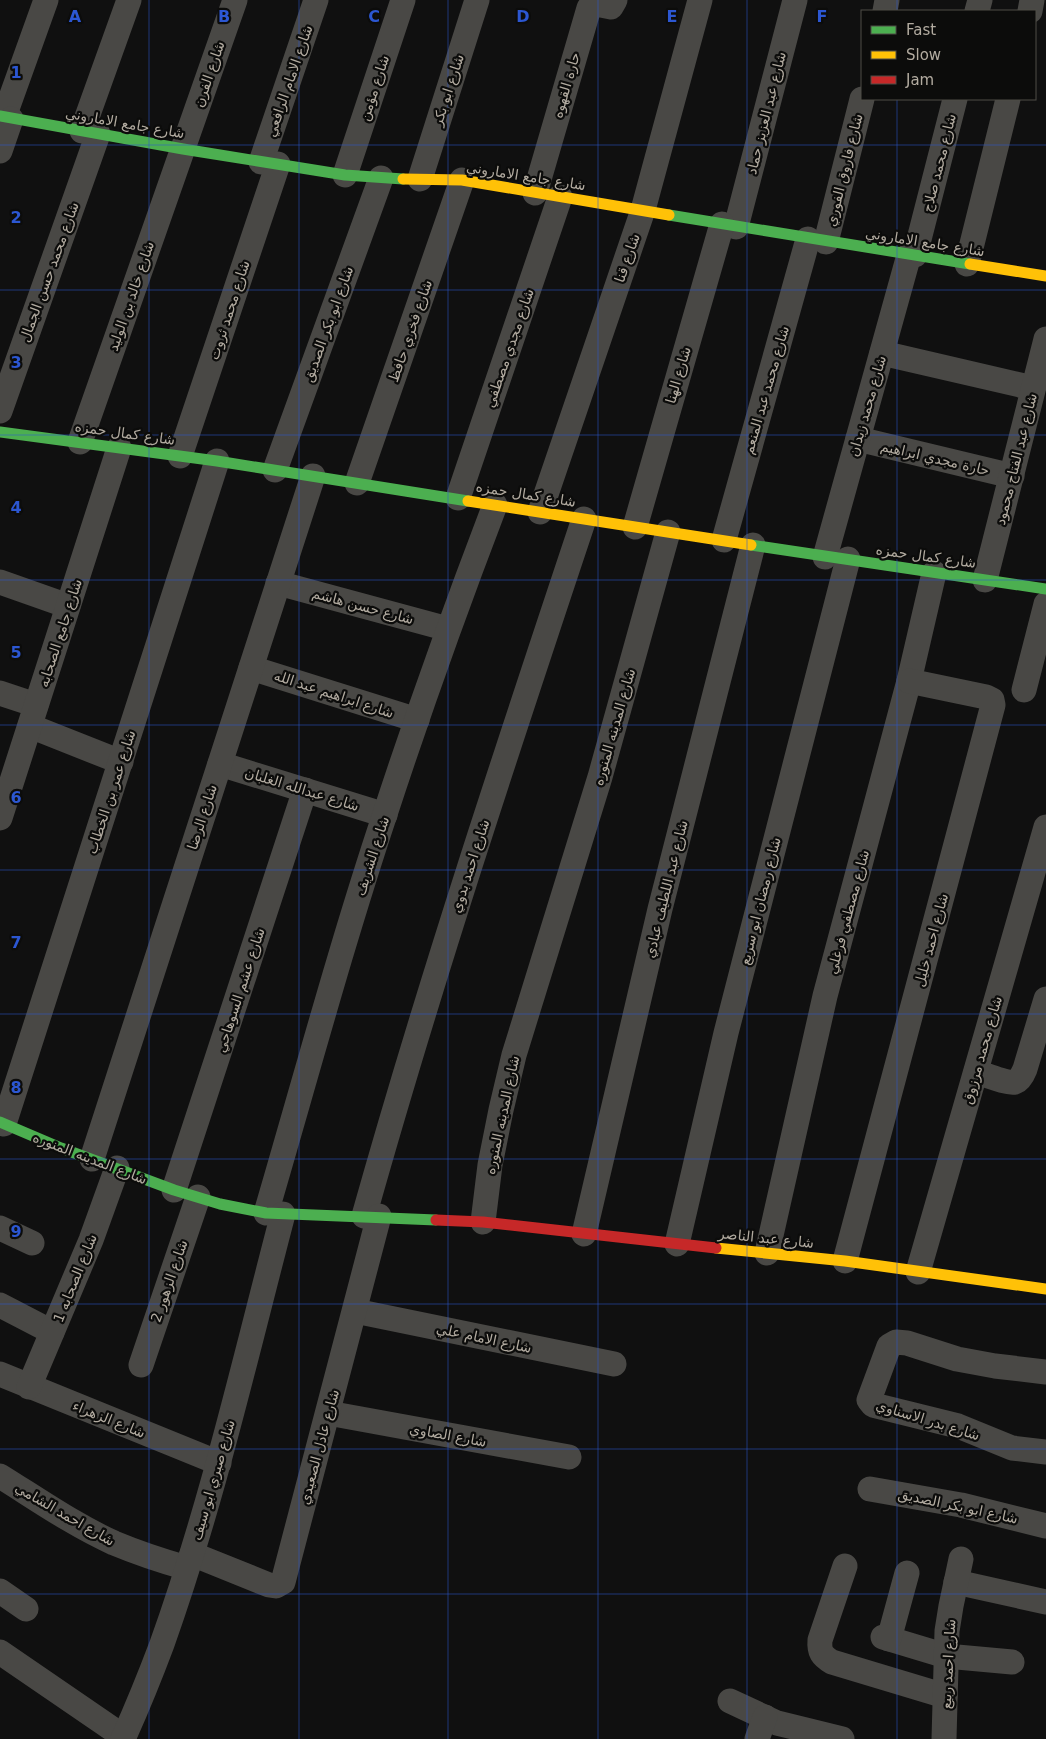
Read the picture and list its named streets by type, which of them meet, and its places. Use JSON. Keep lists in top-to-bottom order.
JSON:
{
  "streets": {
    "street": [
      "شارع الفرن",
      "شارع الامام الرافعي",
      "حارة القهوه",
      "شارع مؤمن",
      "شارع ابو بكر",
      "شارع عبد العزيز حماد",
      "شارع جامع الاماروني",
      "شارع محمد صلاح",
      "شارع فاروق الفوري",
      "شارع قنا",
      "شارع محمد حسن الجمال",
      "شارع خالد بن الوليد",
      "شارع محمد ثروت",
      "شارع ابو بكر الصديق",
      "شارع فخري حافظ",
      "شارع مجدي مصطفي",
      "شارع الهنا",
      "شارع محمد عبد المنعم",
      "شارع محمد زيدان",
      "شارع كمال حمزه",
      "حارة مجدي ابراهيم",
      "شارع عبد الفتاح محمود",
      "شارع حسن هاشم",
      "شارع جامع الصحابه",
      "شارع ابراهيم عبد الله",
      "شارع المدينه المنوره",
      "شارع عبدالله الغلبان",
      "شارع عمر بن الخطاب",
      "شارع الرضا",
      "شارع الشريف",
      "شارع احمد بدوي",
      "شارع عبد اللطيف عبادي",
      "شارع رمضان ابو سريع",
      "شارع مصطفي فرغلي",
      "شارع احمد خليل",
      "شارع عشم السوهاجي",
      "شارع محمد مرزوق",
      "شارع عبد الناصر",
      "شارع الصحابه 1",
      "شارع الزهور 2",
      "شارع الامام علي",
      "شارع الزهراء",
      "شارع بدر الاسناوي",
      "شارع الصاوي",
      "شارع عادل الصعيدي",
      "شارع صبري ابو سيف",
      "شارع احمد الشامي",
      "شارع احمد ربيع"
    ]
  },
  "crossings": [
    ["شارع الفرن", "شارع جامع الاماروني"],
    ["شارع الفرن", "شارع خالد بن الوليد"],
    ["شارع الامام الرافعي", "شارع جامع الاماروني"],
    ["شارع الامام الرافعي", "شارع محمد ثروت"],
    ["حارة القهوه", "شارع جامع الاماروني"],
    ["شارع مؤمن", "شارع جامع الاماروني"],
    ["شارع ابو بكر", "شارع جامع الاماروني"],
    ["شارع عبد العزيز حماد", "شارع جامع الاماروني"],
    ["شارع عبد العزيز حماد", "شارع الهنا"],
    ["شارع جامع الاماروني", "شارع محمد صلاح"],
    ["شارع جامع الاماروني", "شارع فاروق الفوري"],
    ["شارع جامع الاماروني", "شارع قنا"],
    ["شارع جامع الاماروني", "شارع محمد حسن الجمال"],
    ["شارع جامع الاماروني", "شارع خالد بن الوليد"],
    ["شارع جامع الاماروني", "شارع محمد ثروت"],
    ["شارع جامع الاماروني", "شارع ابو بكر الصديق"],
    ["شارع جامع الاماروني", "شارع فخري حافظ"],
    ["شارع جامع الاماروني", "شارع مجدي مصطفي"],
    ["شارع جامع الاماروني", "شارع الهنا"],
    ["شارع جامع الاماروني", "شارع محمد عبد المنعم"],
    ["شارع جامع الاماروني", "شارع محمد زيدان"],
    ["شارع محمد صلاح", "شارع محمد زيدان"],
    ["شارع فاروق الفوري", "شارع محمد عبد المنعم"],
    ["شارع قنا", "شارع كمال حمزه"],
    ["شارع خالد بن الوليد", "شارع كمال حمزه"],
    ["شارع محمد ثروت", "شارع كمال حمزه"],
    ["شارع ابو بكر الصديق", "شارع كمال حمزه"],
    ["شارع فخري حافظ", "شارع كمال حمزه"],
    ["شارع مجدي مصطفي", "شارع كمال حمزه"],
    ["شارع الهنا", "شارع كمال حمزه"],
    ["شارع محمد عبد المنعم", "شارع كمال حمزه"],
    ["شارع محمد زيدان", "شارع كمال حمزه"],
    ["شارع محمد زيدان", "حارة مجدي ابراهيم"],
    ["شارع محمد زيدان", "شارع رمضان ابو سريع"],
    ["شارع كمال حمزه", "شارع عبد الفتاح محمود"],
    ["شارع كمال حمزه", "شارع جامع الصحابه"],
    ["شارع كمال حمزه", "شارع المدينه المنوره"],
    ["شارع كمال حمزه", "شارع عمر بن الخطاب"],
    ["شارع كمال حمزه", "شارع الرضا"],
    ["شارع كمال حمزه", "شارع الشريف"],
    ["شارع كمال حمزه", "شارع احمد بدوي"],
    ["شارع كمال حمزه", "شارع عبد اللطيف عبادي"],
    ["شارع كمال حمزه", "شارع رمضان ابو سريع"],
    ["شارع كمال حمزه", "شارع مصطفي فرغلي"],
    ["حارة مجدي ابراهيم", "شارع عبد الفتاح محمود"],
    ["شارع حسن هاشم", "شارع الرضا"],
    ["شارع حسن هاشم", "شارع الشريف"],
    ["شارع ابراهيم عبد الله", "شارع الرضا"],
    ["شارع ابراهيم عبد الله", "شارع الشريف"],
    ["شارع المدينه المنوره", "شارع عمر بن الخطاب"],
    ["شارع المدينه المنوره", "شارع الرضا"],
    ["شارع المدينه المنوره", "شارع الشريف"],
    ["شارع المدينه المنوره", "شارع احمد بدوي"],
    ["شارع المدينه المنوره", "شارع عشم السوهاجي"],
    ["شارع المدينه المنوره", "شارع عبد الناصر"],
    ["شارع المدينه المنوره", "شارع الصحابه 1"],
    ["شارع المدينه المنوره", "شارع الزهور 2"],
    ["شارع المدينه المنوره", "شارع عادل الصعيدي"],
    ["شارع المدينه المنوره", "شارع صبري ابو سيف"],
    ["شارع عبدالله الغلبان", "شارع الرضا"],
    ["شارع عبدالله الغلبان", "شارع الشريف"],
    ["شارع عبدالله الغلبان", "شارع عشم السوهاجي"],
    ["شارع الشريف", "شارع صبري ابو سيف"],
    ["شارع احمد بدوي", "شارع عادل الصعيدي"],
    ["شارع عبد اللطيف عبادي", "شارع عبد الناصر"],
    ["شارع رمضان ابو سريع", "شارع عبد الناصر"],
    ["شارع مصطفي فرغلي", "شارع احمد خليل"],
    ["شارع مصطفي فرغلي", "شارع عبد الناصر"],
    ["شارع احمد خليل", "شارع عبد الناصر"],
    ["شارع محمد مرزوق", "شارع عبد الناصر"],
    ["شارع الصحابه 1", "شارع الزهراء"],
    ["شارع الامام علي", "شارع عادل الصعيدي"],
    ["شارع الزهراء", "شارع صبري ابو سيف"],
    ["شارع الصاوي", "شارع عادل الصعيدي"],
    ["شارع عادل الصعيدي", "شارع صبري ابو سيف"],
    ["شارع عادل الصعيدي", "شارع احمد الشامي"],
    ["شارع صبري ابو سيف", "شارع احمد الشامي"]
  ],
  "legend": ["Fast", "Slow", "Jam"],
  "grid": {
    "columns": [
      "A",
      "B",
      "C",
      "D",
      "E",
      "F"
    ],
    "rows": [
      "1",
      "2",
      "3",
      "4",
      "5",
      "6",
      "7",
      "8",
      "9"
    ]
  }
}
